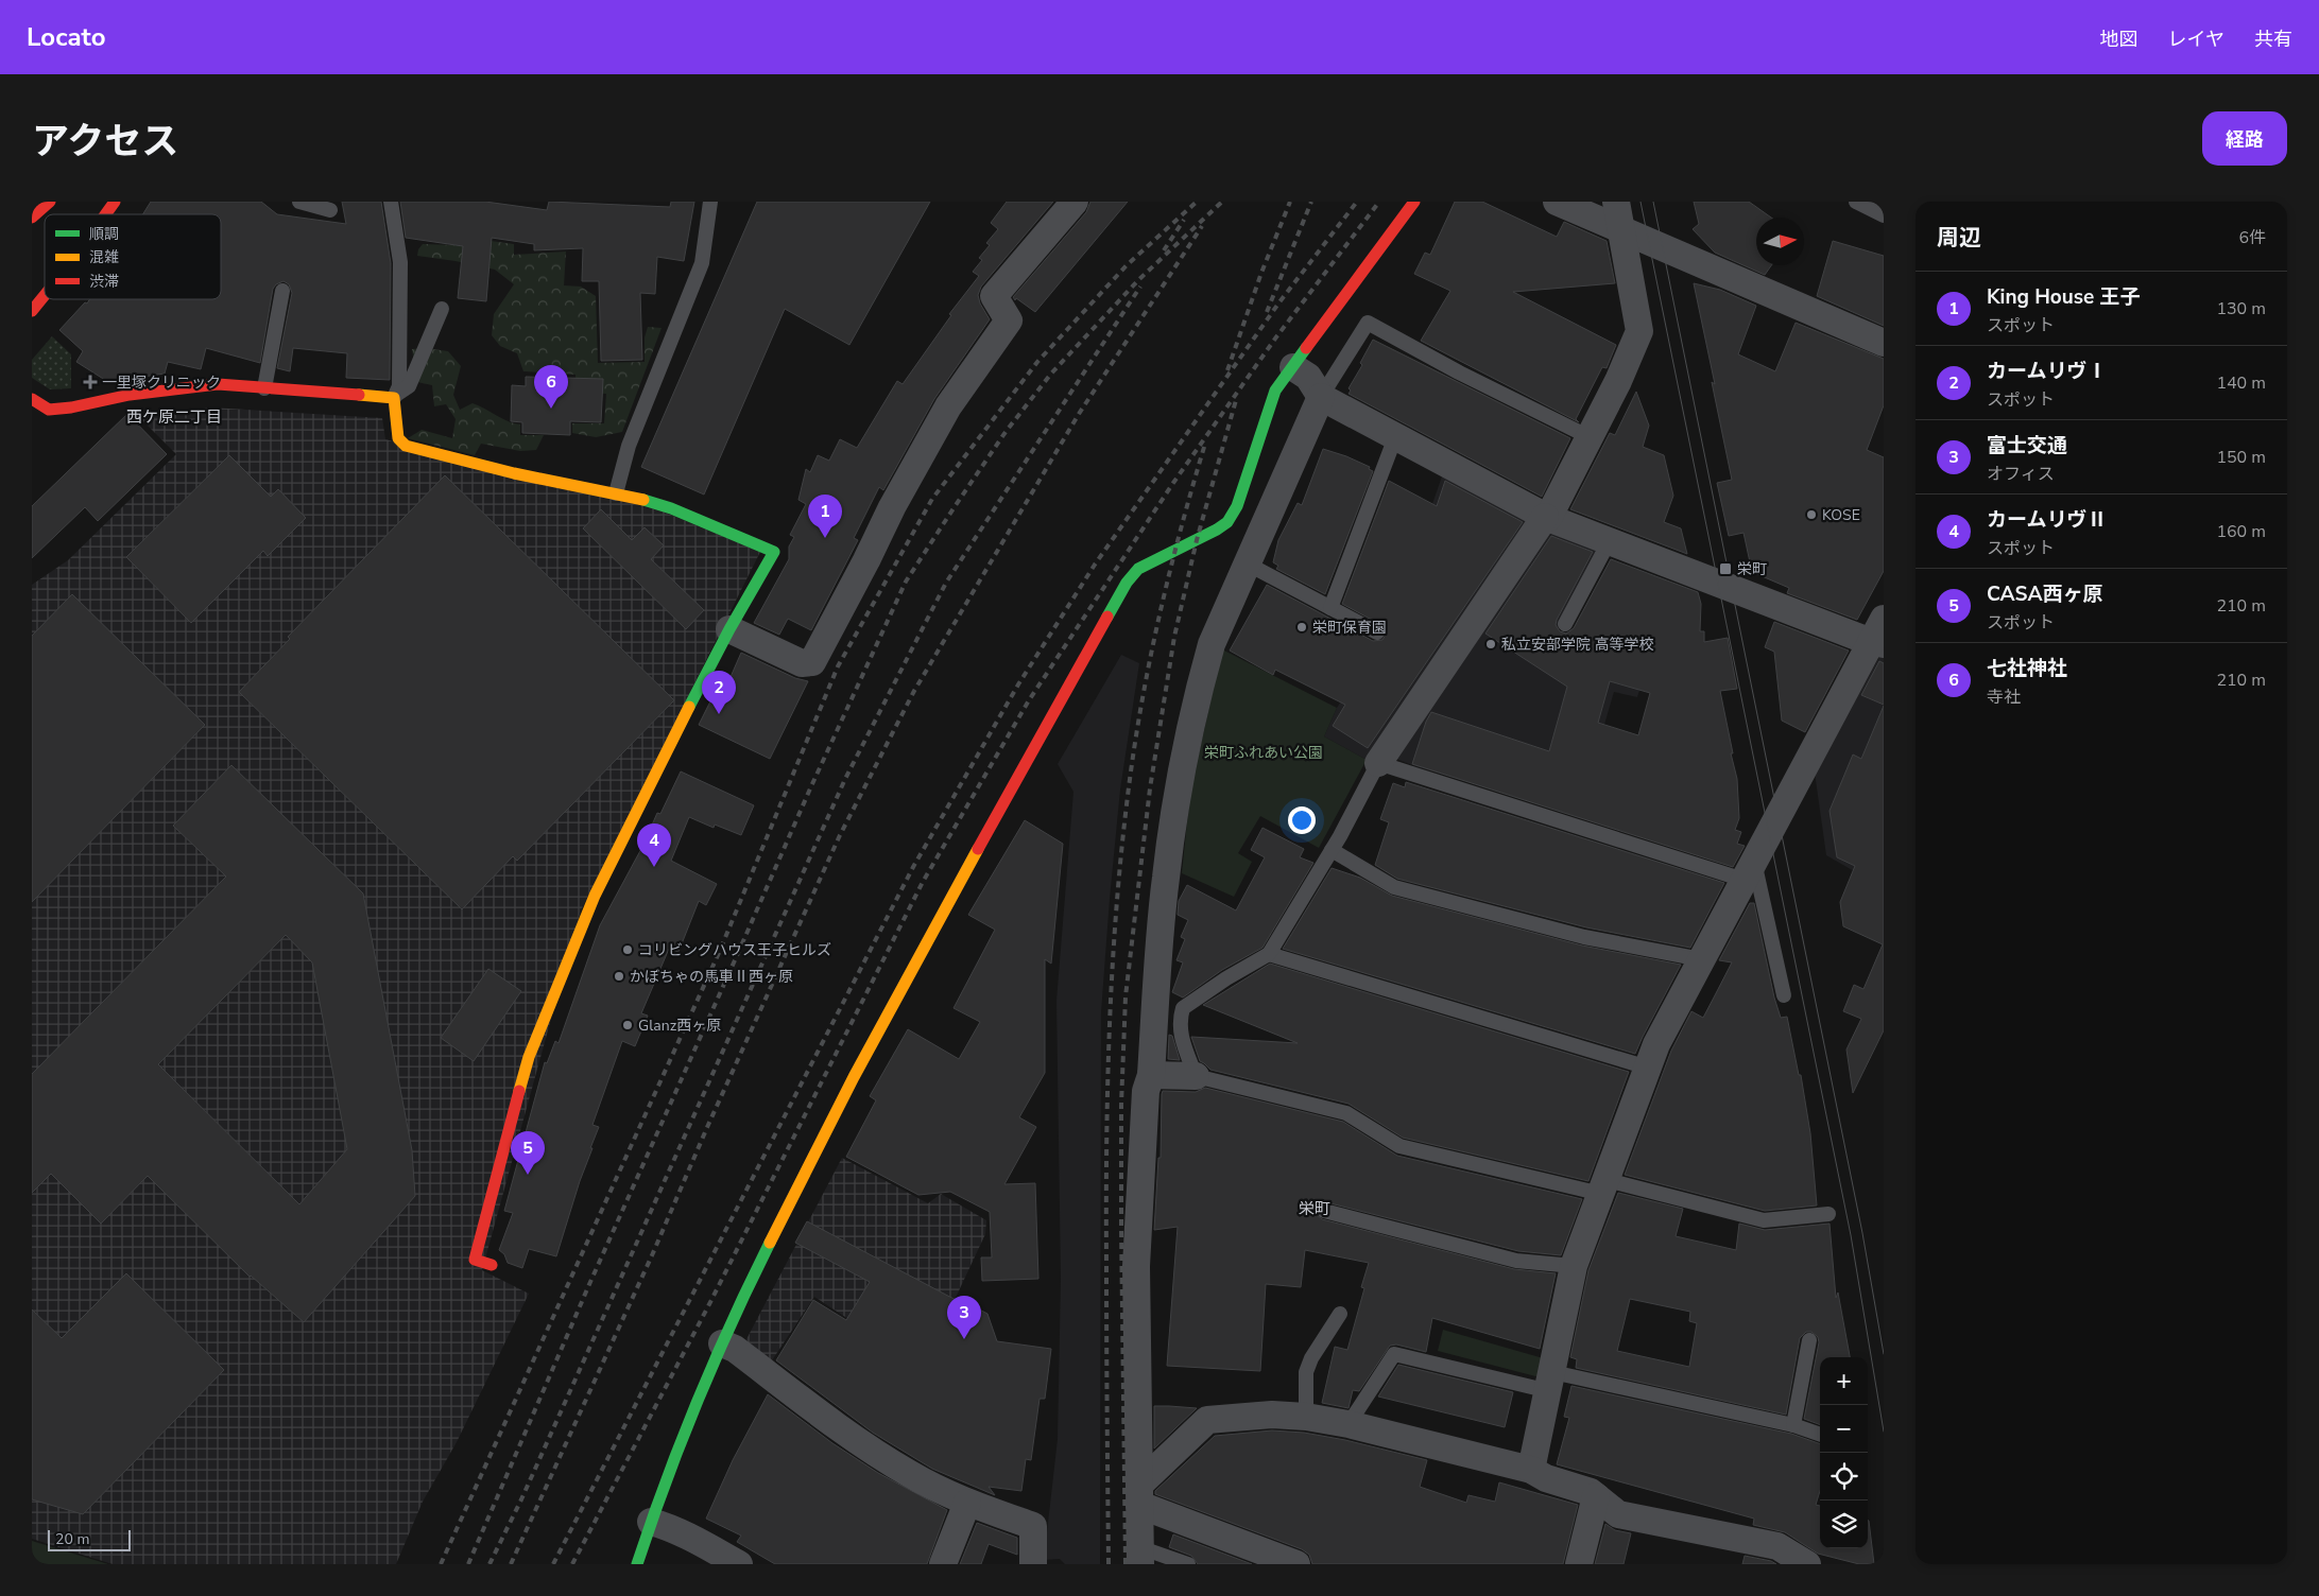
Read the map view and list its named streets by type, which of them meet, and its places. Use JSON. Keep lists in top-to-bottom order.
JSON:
{
  "districts": ["西ケ原二丁目", "栄町"],
  "parks": ["栄町ふれあい公園"],
  "places": {
    "health": ["一里塚クリニック"],
    "other": [
      "KOSE",
      "栄町保育園",
      "私立安部学院 高等学校",
      "コリビングハウス王子ヒルズ",
      "かぼちゃの馬車Ⅱ西ヶ原",
      "Glanz西ヶ原"
    ],
    "transit": ["栄町"]
  },
  "legend": ["順調", "混雑", "渋滞"],
  "scale_bar": "20 m",
  "north": "right",
  "page": {
    "header": "Locato",
    "nav": ["地図", "レイヤ", "共有"],
    "title": "アクセス",
    "buttons": "経路",
    "heading": ["周辺", "6件"],
    "list": [
      {
        "mark": "1",
        "name": "King House 王子",
        "note": "スポット",
        "value": "130 m"
      },
      {
        "mark": "2",
        "name": "カームリヴⅠ",
        "note": "スポット",
        "value": "140 m"
      },
      {
        "mark": "3",
        "name": "富士交通",
        "note": "オフィス",
        "value": "150 m"
      },
      {
        "mark": "4",
        "name": "カームリヴⅡ",
        "note": "スポット",
        "value": "160 m"
      },
      {
        "mark": "5",
        "name": "CASA西ヶ原",
        "note": "スポット",
        "value": "210 m"
      },
      {
        "mark": "6",
        "name": "七社神社",
        "note": "寺社",
        "value": "210 m"
      }
    ],
    "pins": [
      "6",
      "1",
      "2",
      "4",
      "5",
      "3"
    ],
    "map_buttons": ["+", "−"],
    "scale": "20 m"
  }
}
